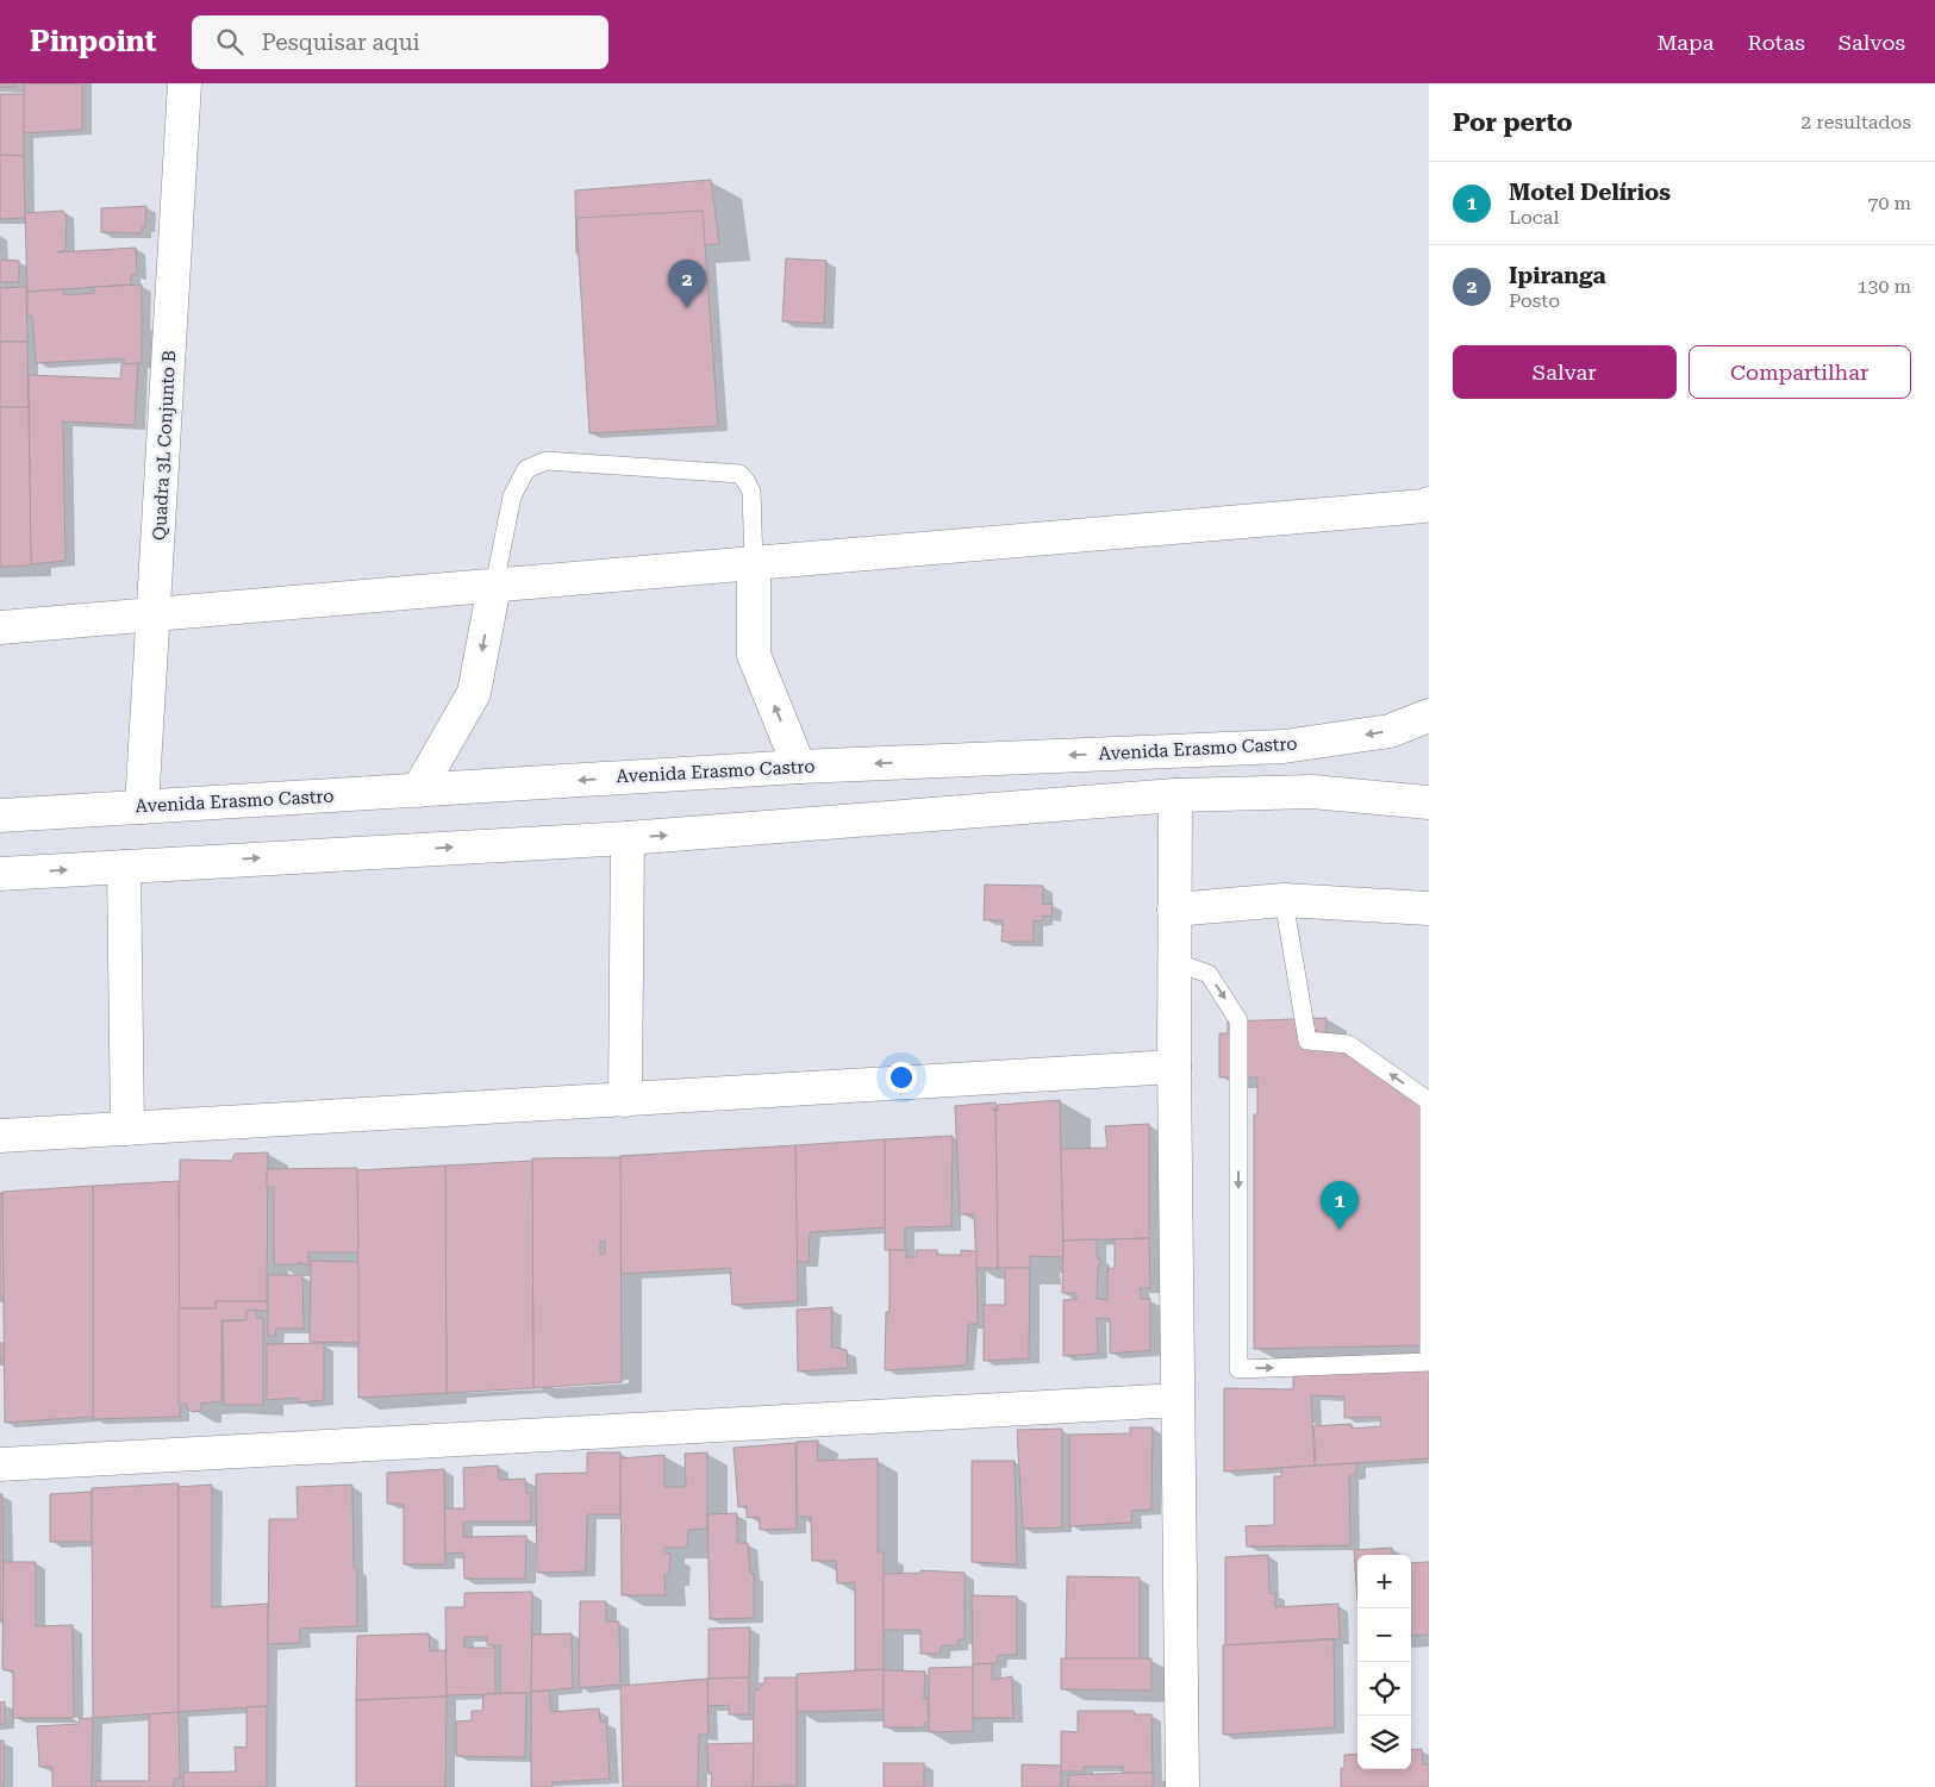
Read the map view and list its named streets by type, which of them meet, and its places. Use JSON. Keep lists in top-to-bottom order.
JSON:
{
  "streets": {
    "street": ["Quadra 3L Conjunto B", "Avenida Erasmo Castro"]
  },
  "crossings": [
    ["Quadra 3L Conjunto B", "Avenida Erasmo Castro"]
  ],
  "page": {
    "header": "Pinpoint",
    "search": "Pesquisar aqui",
    "nav": ["Mapa", "Rotas", "Salvos"],
    "heading": ["Por perto", "2 resultados"],
    "list": [
      {
        "mark": "1",
        "name": "Motel Delírios",
        "note": "Local",
        "value": "70 m"
      },
      {
        "mark": "2",
        "name": "Ipiranga",
        "note": "Posto",
        "value": "130 m"
      }
    ],
    "pins": ["2", "1"],
    "buttons": ["Salvar", "Compartilhar"],
    "map_buttons": ["+", "−"]
  }
}
